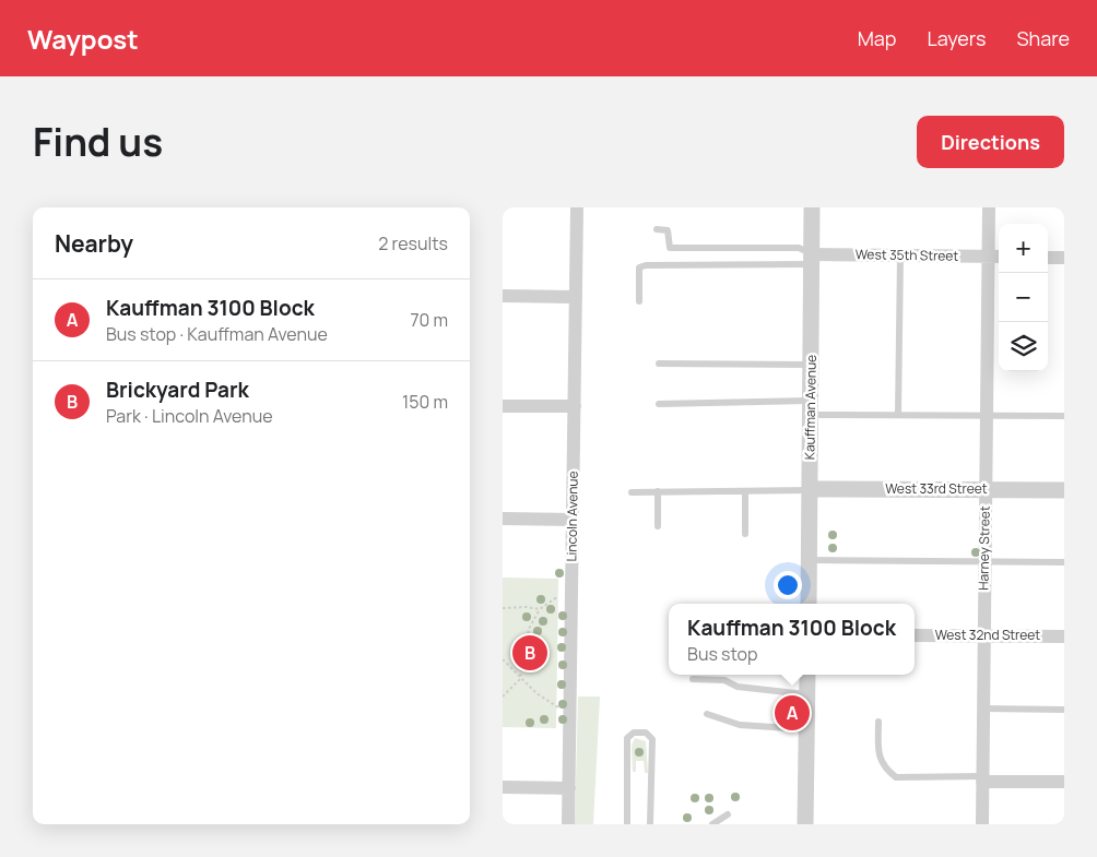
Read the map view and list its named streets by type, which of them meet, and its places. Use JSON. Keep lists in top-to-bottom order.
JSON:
{
  "streets": {
    "street": [
      "West 35th Street",
      "Kauffman Avenue",
      "West 33rd Street",
      "Lincoln Avenue",
      "Harney Street",
      "West 32nd Street"
    ]
  },
  "crossings": [
    ["West 35th Street", "Kauffman Avenue"],
    ["West 35th Street", "Harney Street"],
    ["Kauffman Avenue", "West 33rd Street"],
    ["West 33rd Street", "Harney Street"],
    ["Harney Street", "West 32nd Street"]
  ],
  "page": {
    "header": "Waypost",
    "nav": ["Map", "Layers", "Share"],
    "title": "Find us",
    "buttons": "Directions",
    "heading": ["Nearby", "2 results"],
    "map_buttons": ["+", "−"],
    "list": [
      {
        "mark": "A",
        "name": "Kauffman 3100 Block",
        "note": "Bus stop · Kauffman Avenue",
        "value": "70 m"
      },
      {
        "mark": "B",
        "name": "Brickyard Park",
        "note": "Park · Lincoln Avenue",
        "value": "150 m"
      }
    ],
    "popup": ["Kauffman 3100 Block", "Bus stop"],
    "pins": ["B", "A"]
  }
}
